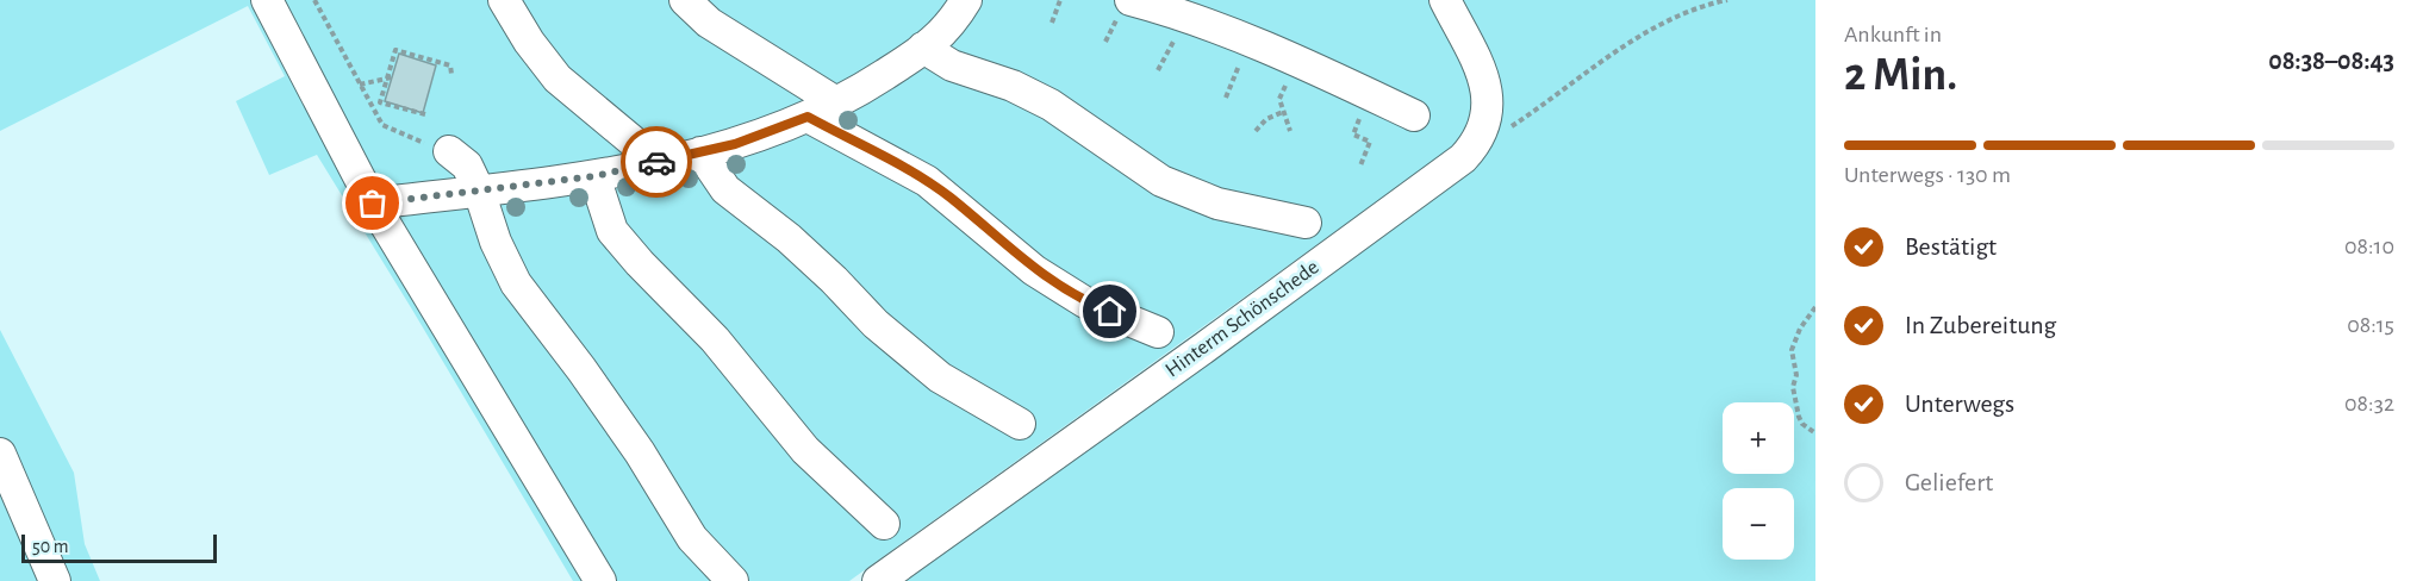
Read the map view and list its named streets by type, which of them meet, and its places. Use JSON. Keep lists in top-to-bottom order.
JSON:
{
  "streets": {
    "street": ["Hinterm Schönschede"]
  },
  "scale_bar": "50 m",
  "page": {
    "heading": ["2 Min.", "Ankunft in", "08:38–08:43"],
    "bar": "Unterwegs · 130 m",
    "list": [
      ["Bestätigt", "08:10"],
      ["In Zubereitung", "08:15"],
      ["Unterwegs", "08:32"],
      "Geliefert"
    ],
    "map_buttons": ["+", "−"],
    "scale": "50 m"
  }
}
